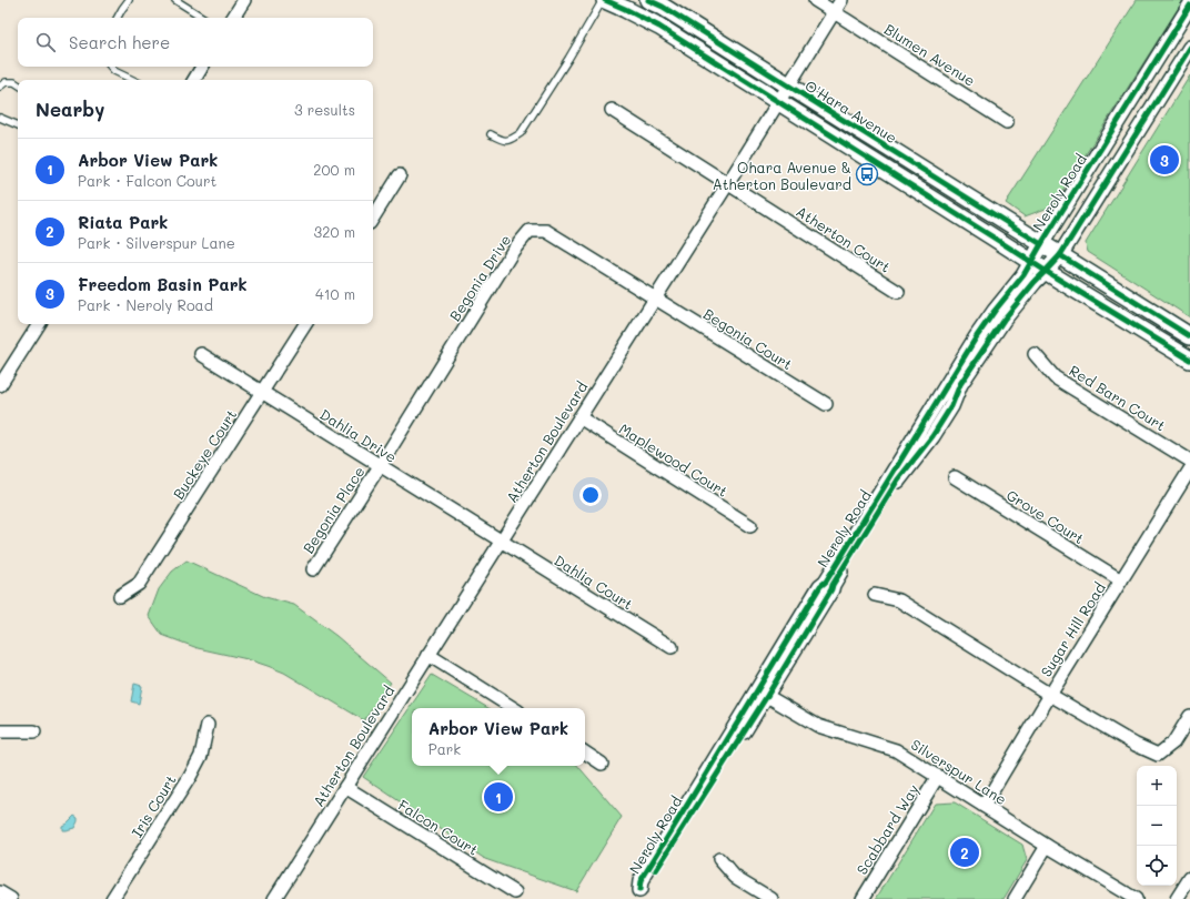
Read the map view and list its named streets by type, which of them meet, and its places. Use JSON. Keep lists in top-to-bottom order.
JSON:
{
  "streets": {
    "main road": ["O'Hara Avenue"],
    "street": [
      "Blumen Avenue",
      "Neroly Road",
      "Atherton Court",
      "Begonia Drive",
      "Begonia Court",
      "Red Barn Court",
      "Dahlia Drive",
      "Atherton Boulevard",
      "Buckeye Court",
      "Maplewood Court",
      "Begonia Place",
      "Grove Court",
      "Dahlia Court",
      "Sugar Hill Road",
      "Silverspur Lane",
      "Iris Court",
      "Falcon Court",
      "Scabbard Way"
    ]
  },
  "crossings": [
    ["Blumen Avenue", "Atherton Boulevard"],
    ["O'Hara Avenue", "Neroly Road"],
    ["O'Hara Avenue", "Atherton Boulevard"],
    ["Neroly Road", "Silverspur Lane"],
    ["Atherton Court", "Atherton Boulevard"],
    ["Begonia Drive", "Begonia Court"],
    ["Begonia Drive", "Dahlia Drive"],
    ["Begonia Drive", "Atherton Boulevard"],
    ["Begonia Drive", "Begonia Place"],
    ["Begonia Court", "Atherton Boulevard"],
    ["Dahlia Drive", "Atherton Boulevard"],
    ["Dahlia Drive", "Buckeye Court"],
    ["Dahlia Drive", "Begonia Place"],
    ["Dahlia Drive", "Dahlia Court"],
    ["Atherton Boulevard", "Maplewood Court"],
    ["Atherton Boulevard", "Dahlia Court"],
    ["Atherton Boulevard", "Falcon Court"],
    ["Grove Court", "Sugar Hill Road"],
    ["Sugar Hill Road", "Silverspur Lane"],
    ["Silverspur Lane", "Scabbard Way"]
  ],
  "places": {
    "bus stop": ["Ohara Avenue & Atherton Boulevard"]
  },
  "page": {
    "search": "Search here",
    "heading": ["Nearby", "3 results"],
    "list": [
      {
        "mark": "1",
        "name": "Arbor View Park",
        "note": "Park · Falcon Court",
        "value": "200 m"
      },
      {
        "mark": "2",
        "name": "Riata Park",
        "note": "Park · Silverspur Lane",
        "value": "320 m"
      },
      {
        "mark": "3",
        "name": "Freedom Basin Park",
        "note": "Park · Neroly Road",
        "value": "410 m"
      }
    ],
    "pins": ["3", "1", "2"],
    "popup": ["Arbor View Park", "Park"],
    "map_buttons": ["+", "−"]
  }
}
